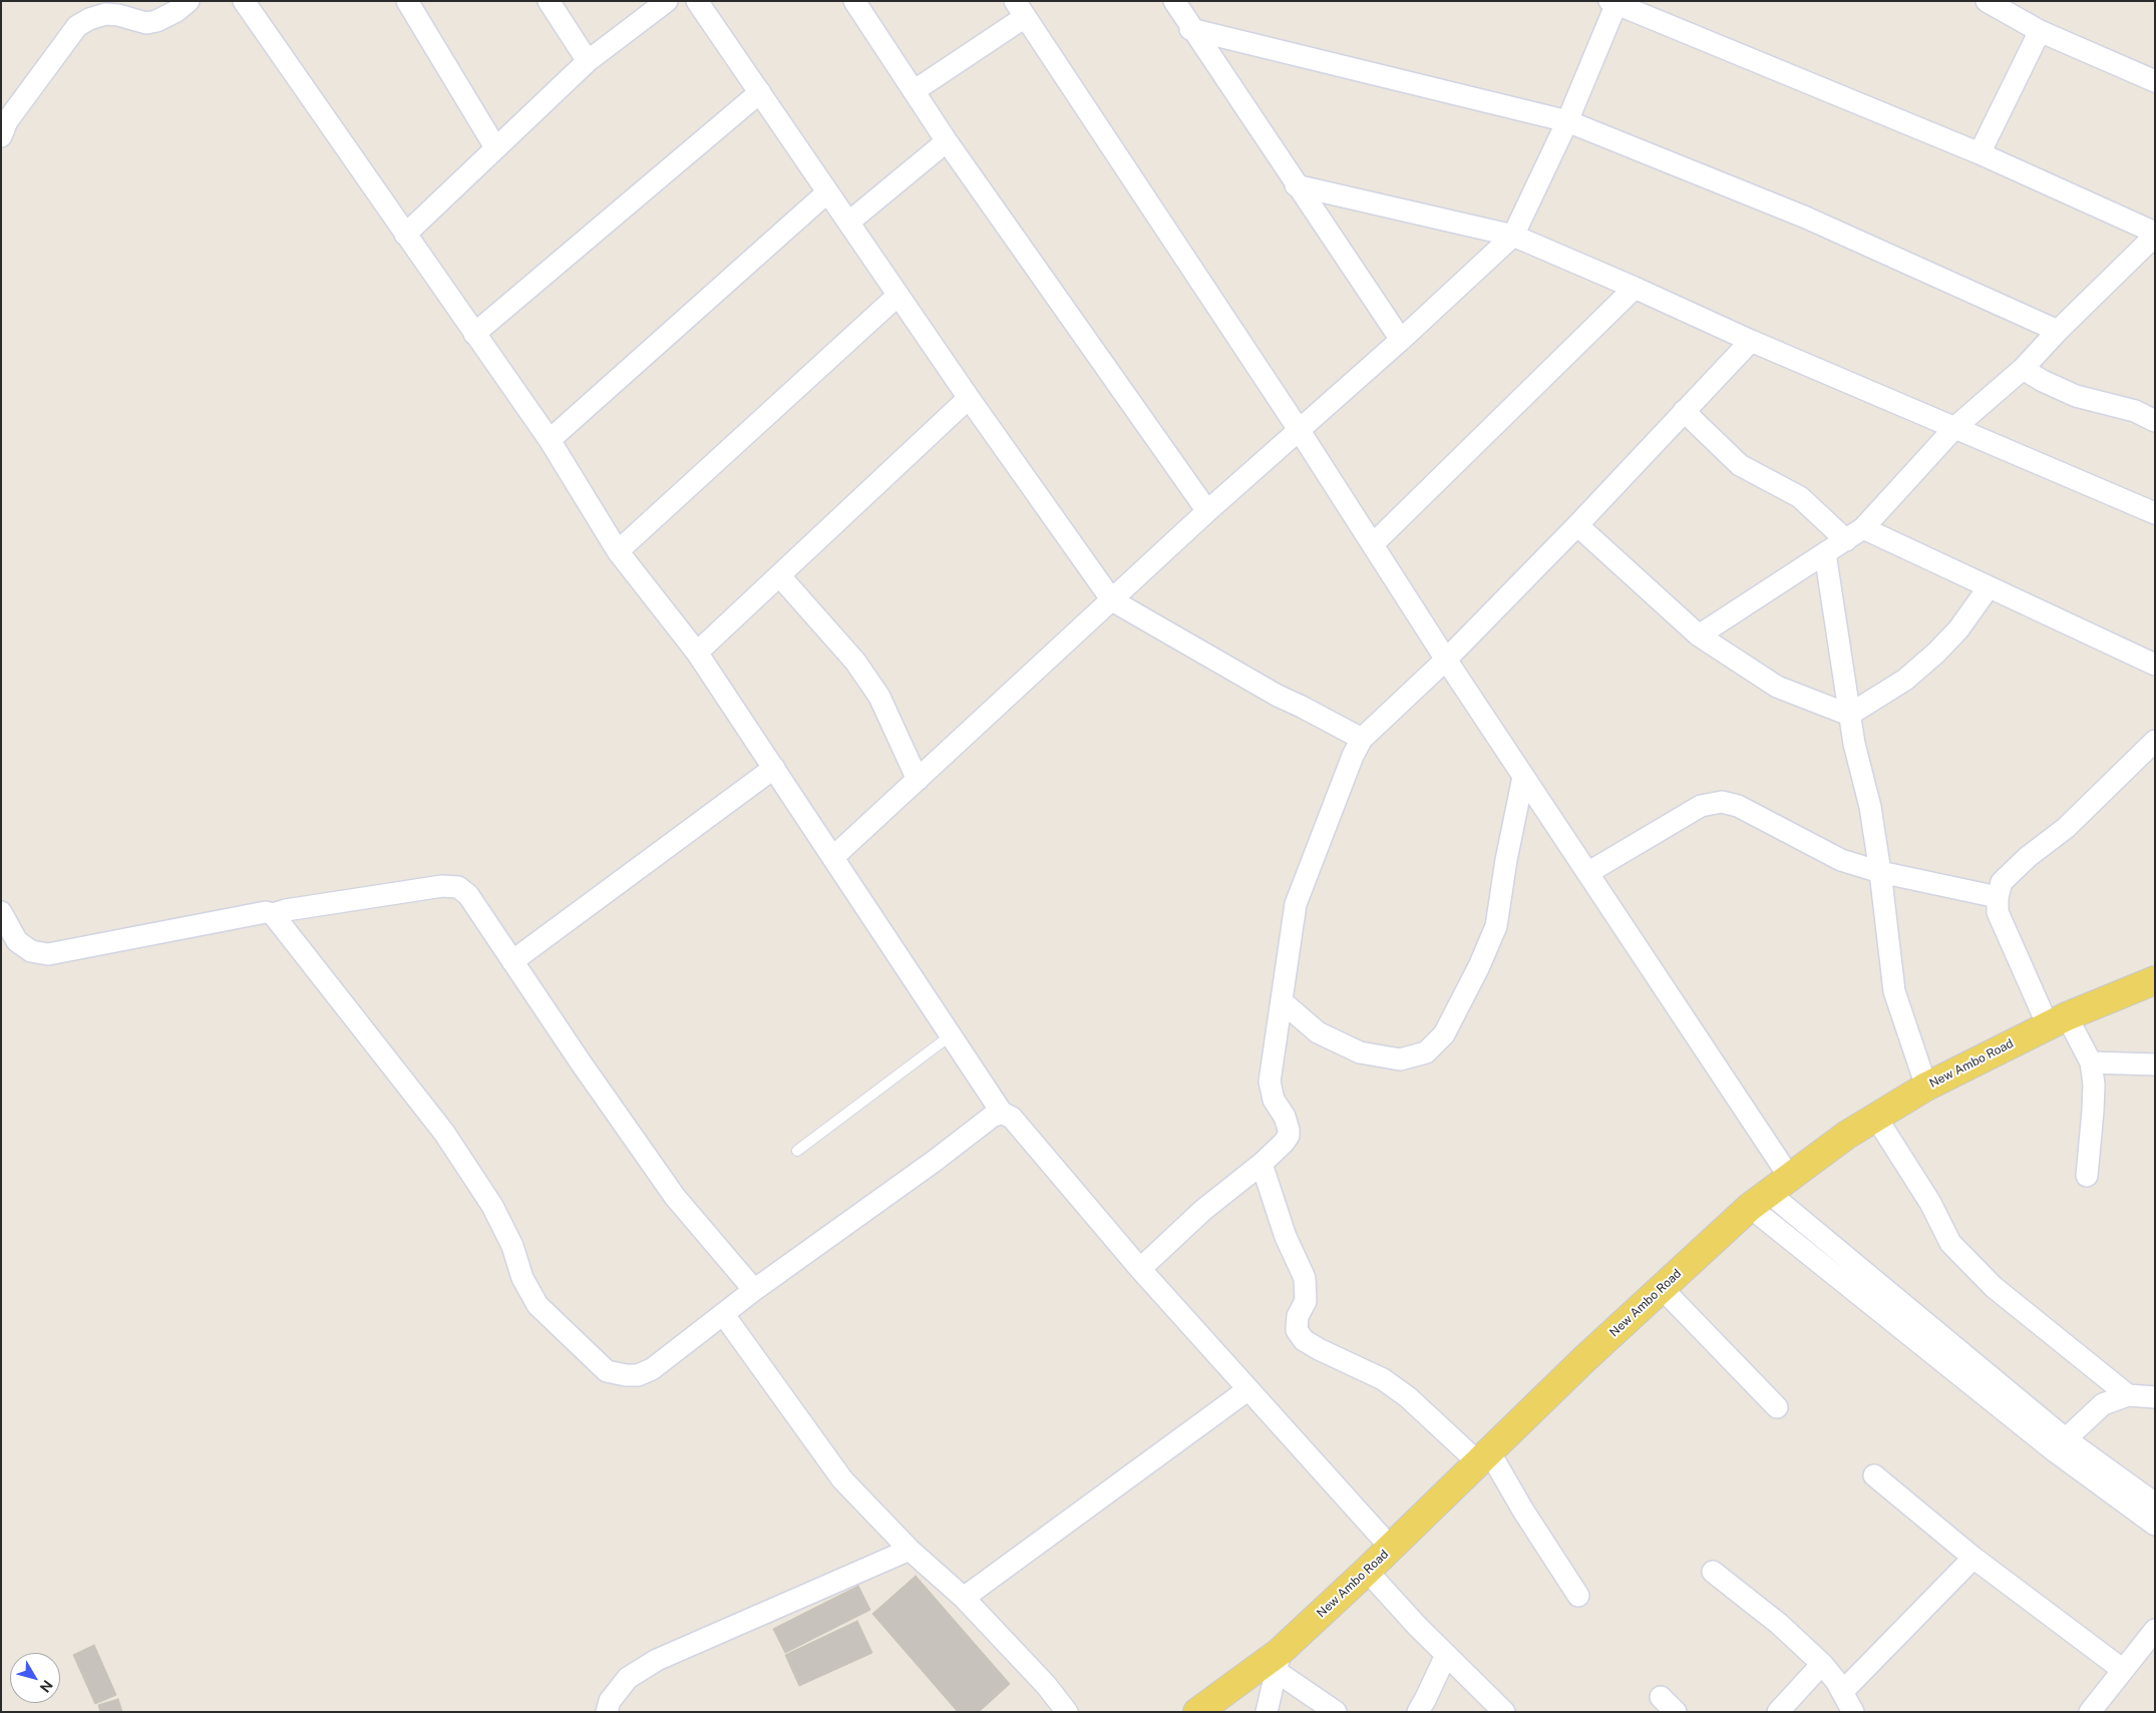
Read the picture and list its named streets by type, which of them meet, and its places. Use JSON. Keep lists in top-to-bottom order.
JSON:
{
  "streets": {
    "main road": ["New Ambo Road"]
  },
  "north": "bottom right"
}
